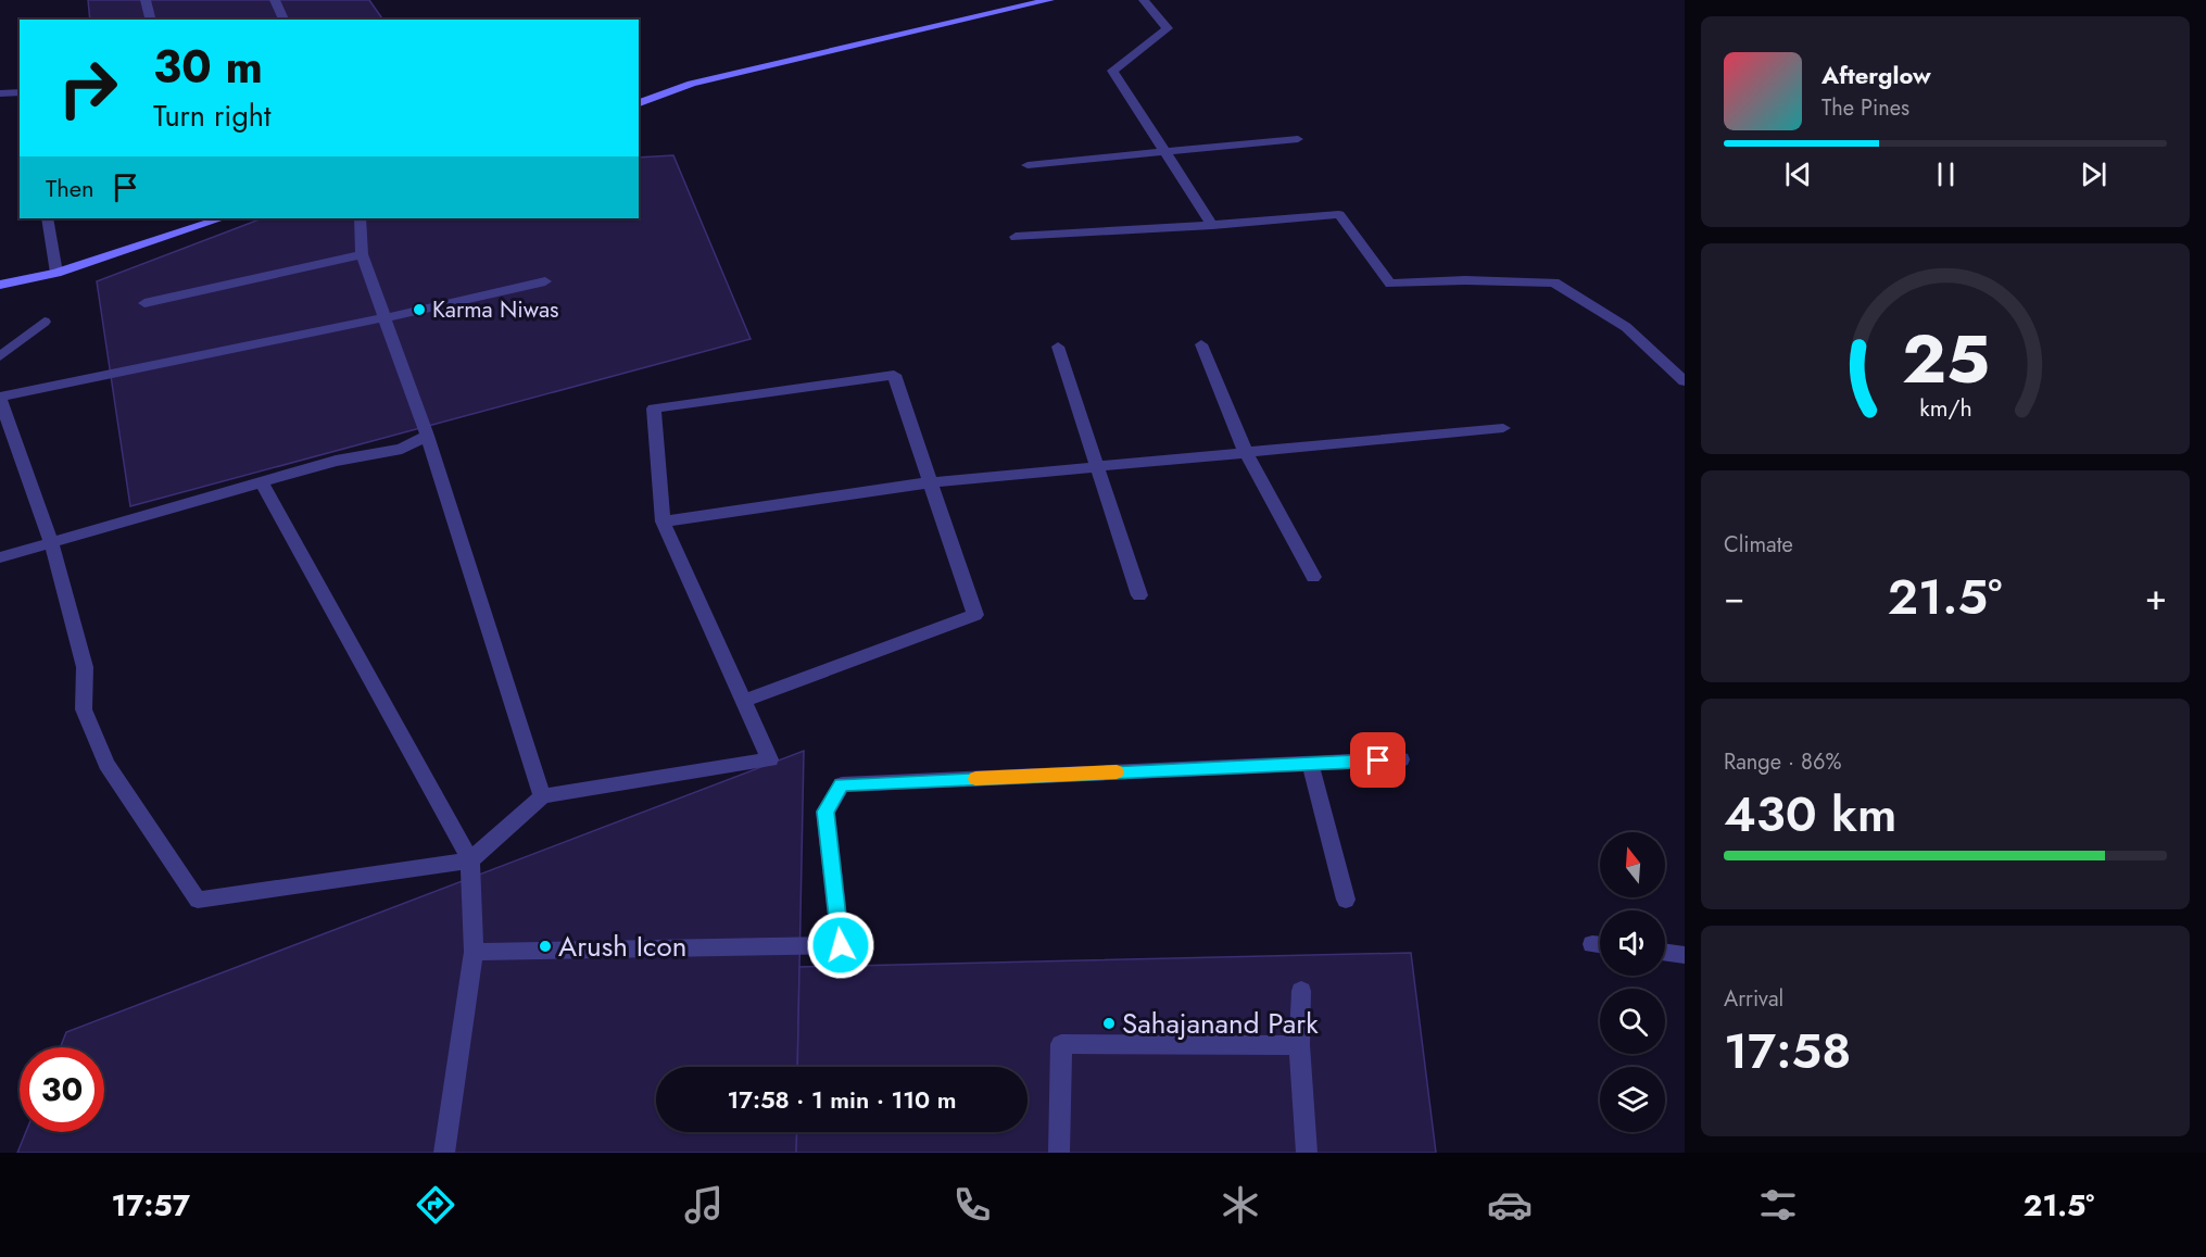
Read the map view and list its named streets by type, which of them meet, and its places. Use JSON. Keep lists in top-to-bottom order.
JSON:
{
  "places": ["Karma Niwas", "Arush Icon", "Sahajanand Park"],
  "north": "top",
  "page": {
    "turn": ["30 m", "Turn right"],
    "song": ["Afterglow", "The Pines"],
    "then": "Then",
    "tile": [
      "Climate",
      ["Range · 86%", "430 km"],
      ["Arrival", "17:58"]
    ],
    "heat": ["−", "21.5°", "+"],
    "limit": "30",
    "trip": "17:58 · 1 min · 110 m",
    "tabs": ["17:57", "21.5°"],
    "gauge": ["25", "km/h"]
  }
}
